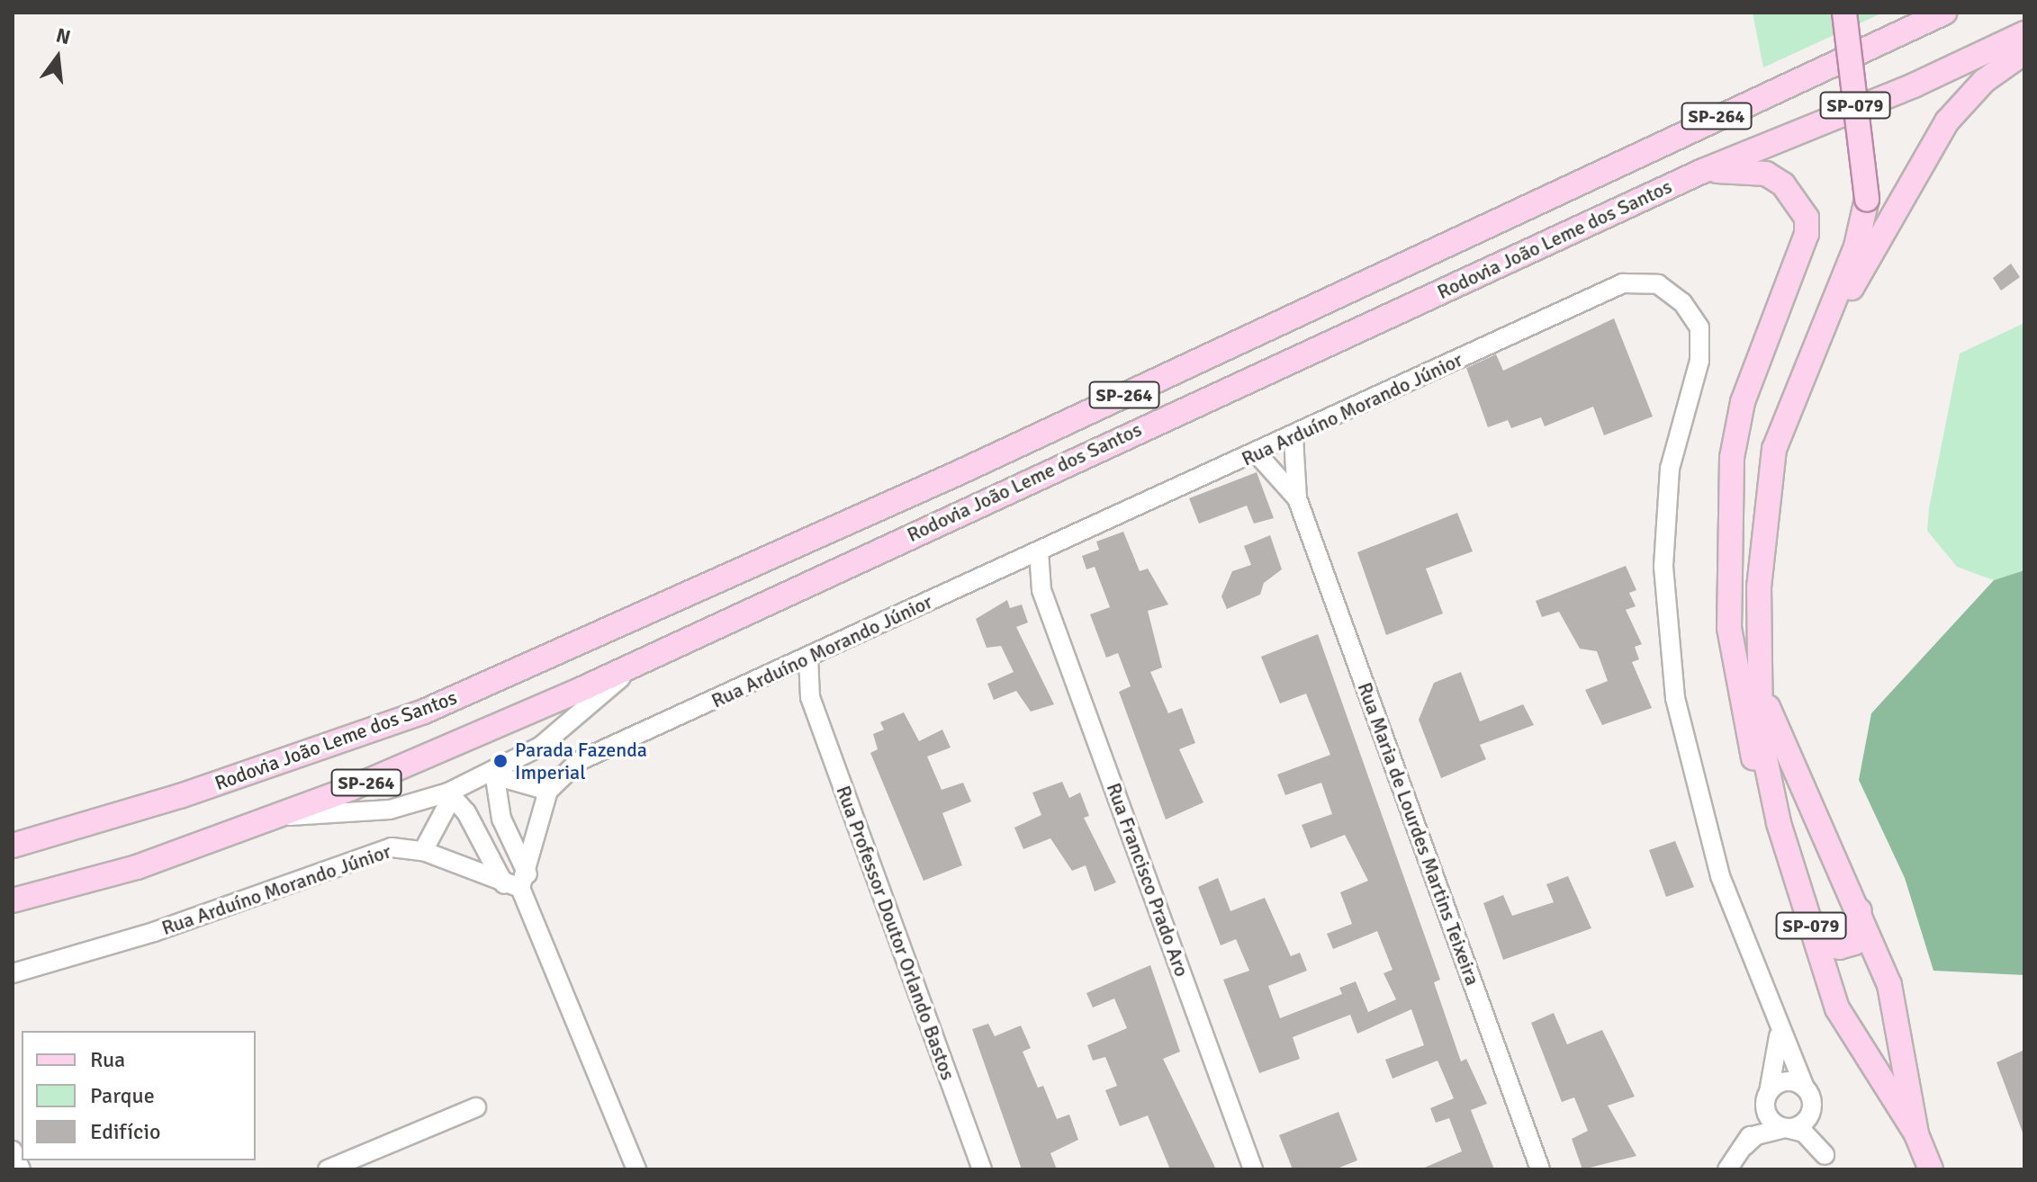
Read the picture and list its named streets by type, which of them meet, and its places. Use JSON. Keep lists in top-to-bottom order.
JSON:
{
  "streets": {
    "main road": ["SP-079", "SP-264", "Rodovia João Leme dos Santos"],
    "street": [
      "Rua Arduíno Morando Júnior",
      "Rua Maria de Lourdes Martins Teixeira",
      "Rua Francisco Prado Aro",
      "Rua Professor Doutor Orlando Bastos"
    ]
  },
  "crossings": [
    ["Rua Arduíno Morando Júnior", "Rua Maria de Lourdes Martins Teixeira"],
    ["Rua Arduíno Morando Júnior", "Rua Francisco Prado Aro"],
    ["Rua Arduíno Morando Júnior", "Rua Professor Doutor Orlando Bastos"]
  ],
  "places": ["Parada Fazenda Imperial"],
  "legend": ["Rua", "Parque", "Edifício"],
  "north": "top"
}
